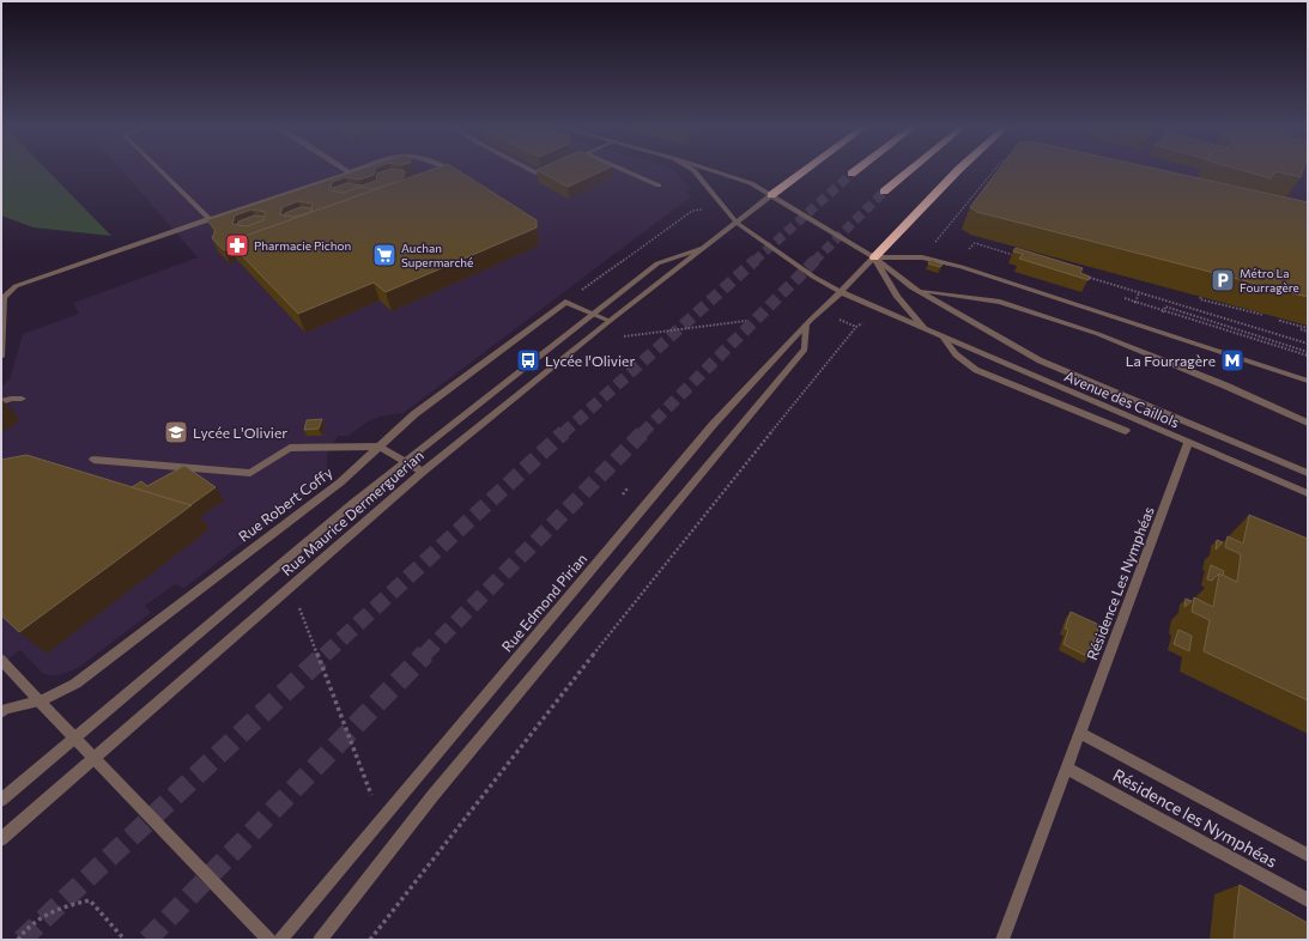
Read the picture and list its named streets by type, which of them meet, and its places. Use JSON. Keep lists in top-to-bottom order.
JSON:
{
  "streets": {
    "street": [
      "Avenue des Caillols",
      "Rue Robert Coffy",
      "Rue Maurice Dermerguerian",
      "Résidence Les Nymphéas",
      "Rue Edmond Pirian",
      "Résidence les Nymphéas"
    ]
  },
  "crossings": [
    ["Avenue des Caillols", "Rue Maurice Dermerguerian"],
    ["Avenue des Caillols", "Résidence Les Nymphéas"],
    ["Avenue des Caillols", "Rue Edmond Pirian"],
    ["Résidence Les Nymphéas", "Résidence les Nymphéas"]
  ],
  "places": {
    "pharmacy": ["Pharmacie Pichon"],
    "supermarket": ["Auchan Supermarché"],
    "parking": ["Métro La Fourragère"],
    "bus stop": ["Lycée l'Olivier"],
    "metro station": ["La Fourragère"],
    "school or university": ["Lycée L'Olivier"]
  }
}
